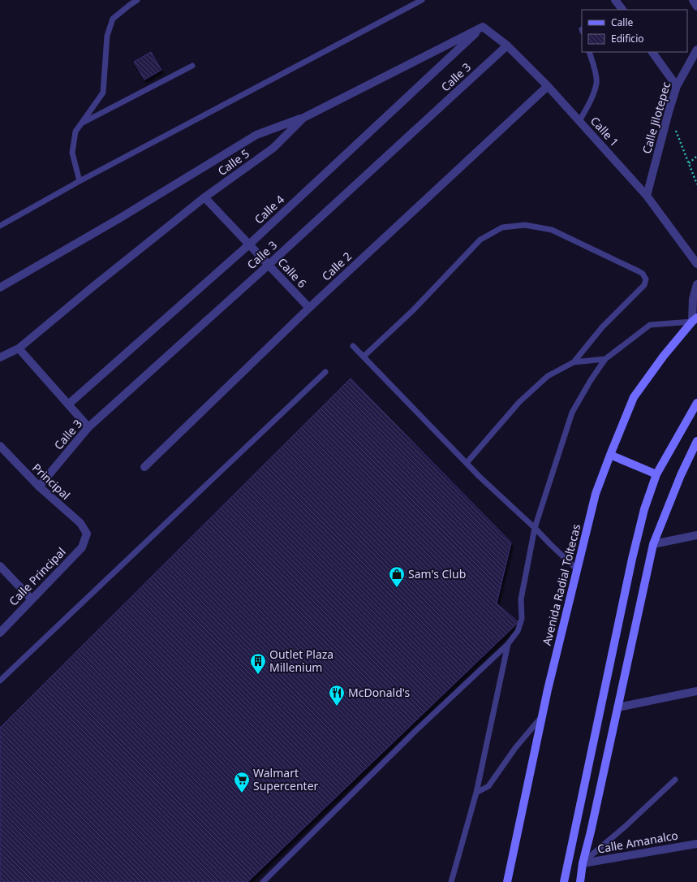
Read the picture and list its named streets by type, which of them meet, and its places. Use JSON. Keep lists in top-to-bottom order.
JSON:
{
  "streets": {
    "main road": ["Avenida Radial Toltecas"],
    "street": [
      "Calle 3",
      "Calle Jilotepec",
      "Calle 1",
      "Calle 5",
      "Calle 4",
      "Calle 2",
      "Calle 6",
      "Principal",
      "Calle Principal",
      "Calle Amanalco"
    ]
  },
  "crossings": [
    ["Calle 3", "Calle 1"],
    ["Calle 3", "Calle 6"],
    ["Calle 3", "Principal"],
    ["Calle Jilotepec", "Calle 1"],
    ["Calle 1", "Calle 5"],
    ["Calle 1", "Calle 4"],
    ["Calle 1", "Calle 2"],
    ["Calle 5", "Calle 4"],
    ["Calle 5", "Calle 6"],
    ["Calle 4", "Calle 6"],
    ["Calle 2", "Calle 6"],
    ["Principal", "Calle Principal"]
  ],
  "places": {
    "shop": ["Sam's Club"],
    "building": ["Outlet Plaza Millenium"],
    "restaurant": ["McDonald's"],
    "supermarket": ["Walmart Supercenter"]
  },
  "legend": ["Calle", "Edificio"]
}
